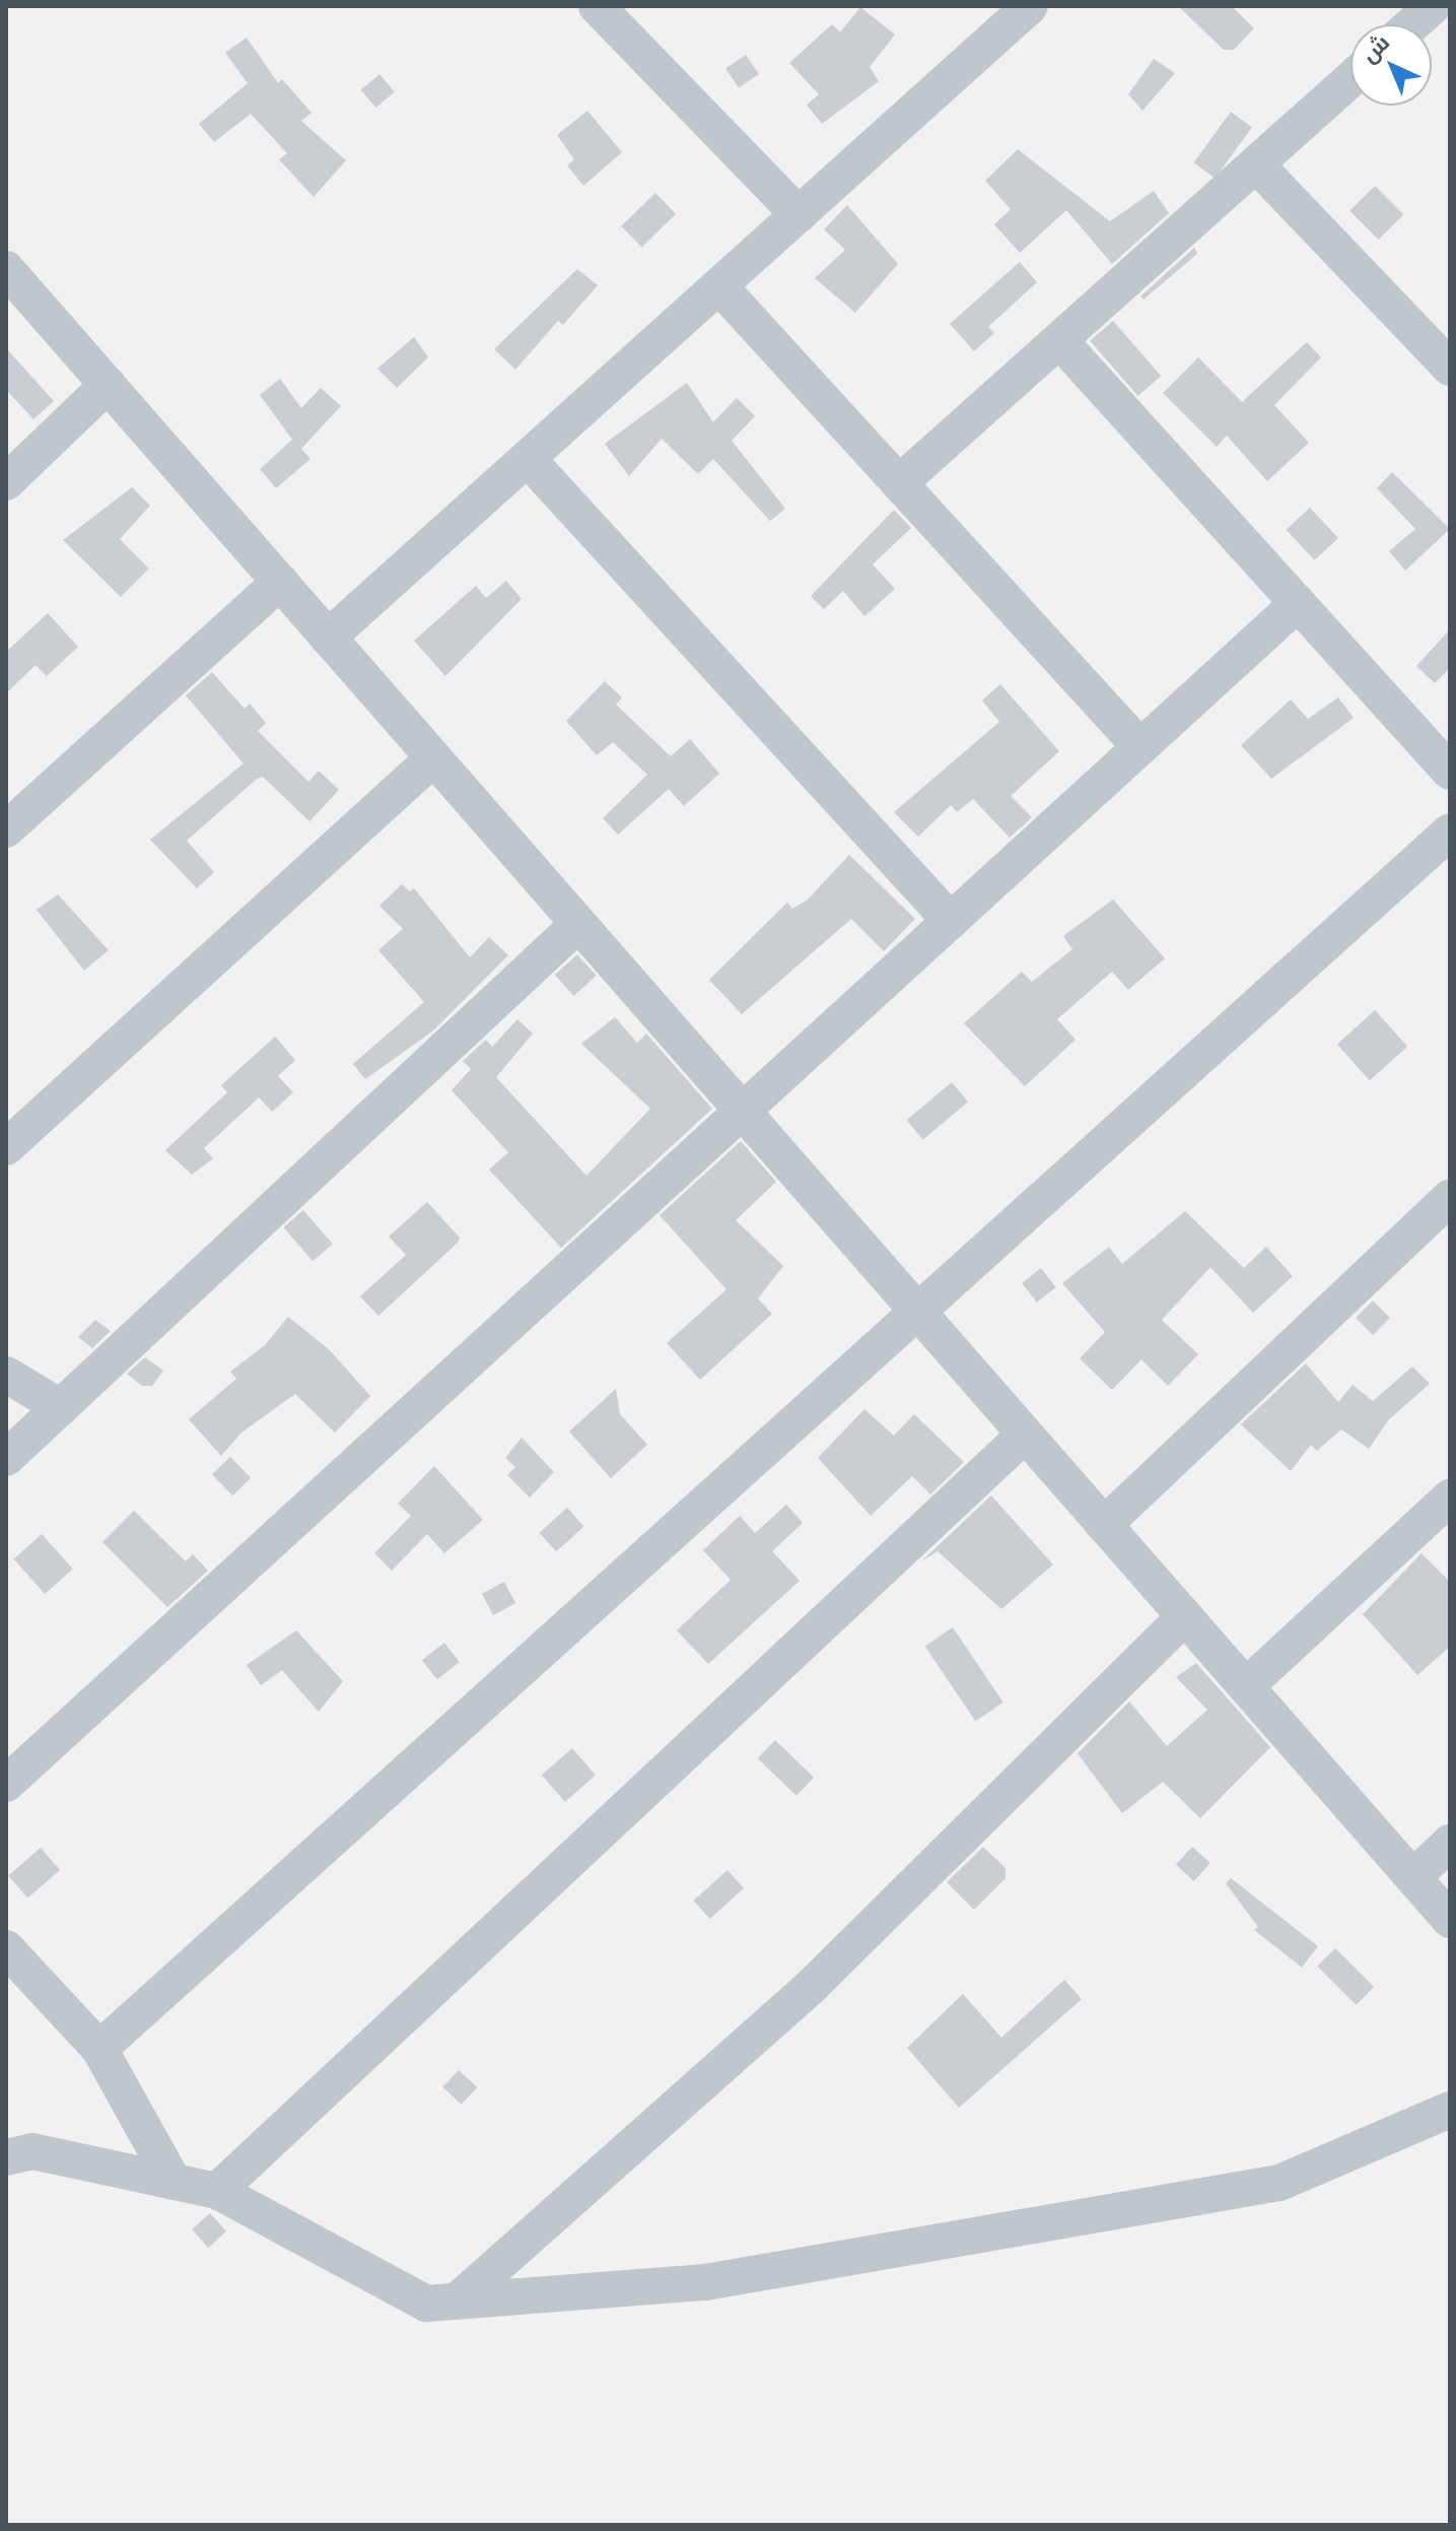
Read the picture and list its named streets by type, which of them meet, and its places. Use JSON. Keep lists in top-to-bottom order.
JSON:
{
  "north": "top left"
}
